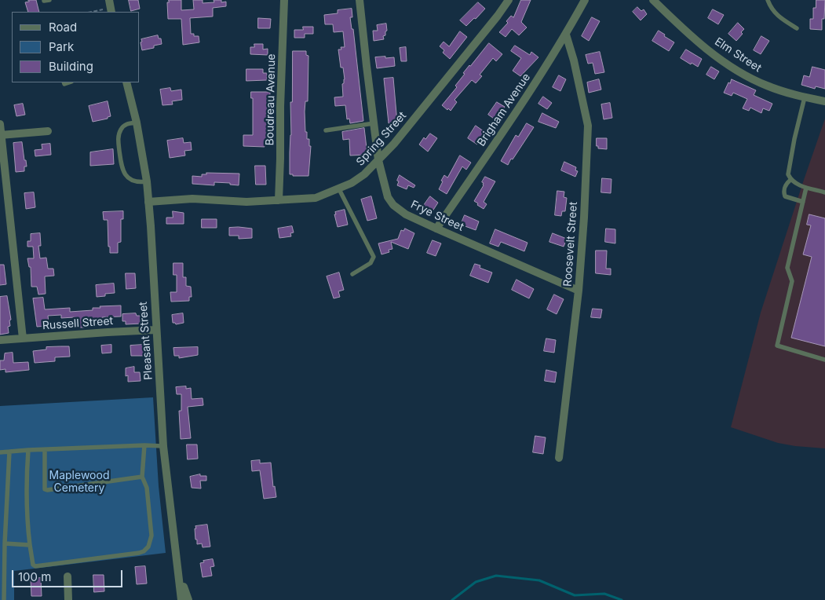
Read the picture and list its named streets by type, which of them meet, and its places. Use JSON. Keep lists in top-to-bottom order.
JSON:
{
  "streets": {
    "street": [
      "Elm Street",
      "Boudreau Avenue",
      "Brigham Avenue",
      "Spring Street",
      "Frye Street",
      "Roosevelt Street",
      "Russell Street",
      "Pleasant Street"
    ]
  },
  "crossings": [
    ["Boudreau Avenue", "Spring Street"],
    ["Brigham Avenue", "Frye Street"],
    ["Brigham Avenue", "Roosevelt Street"],
    ["Spring Street", "Frye Street"],
    ["Spring Street", "Pleasant Street"],
    ["Frye Street", "Roosevelt Street"],
    ["Russell Street", "Pleasant Street"]
  ],
  "parks": ["Maplewood Cemetery"],
  "legend": ["Road", "Park", "Building"],
  "scale_bar": "100 m"
}
